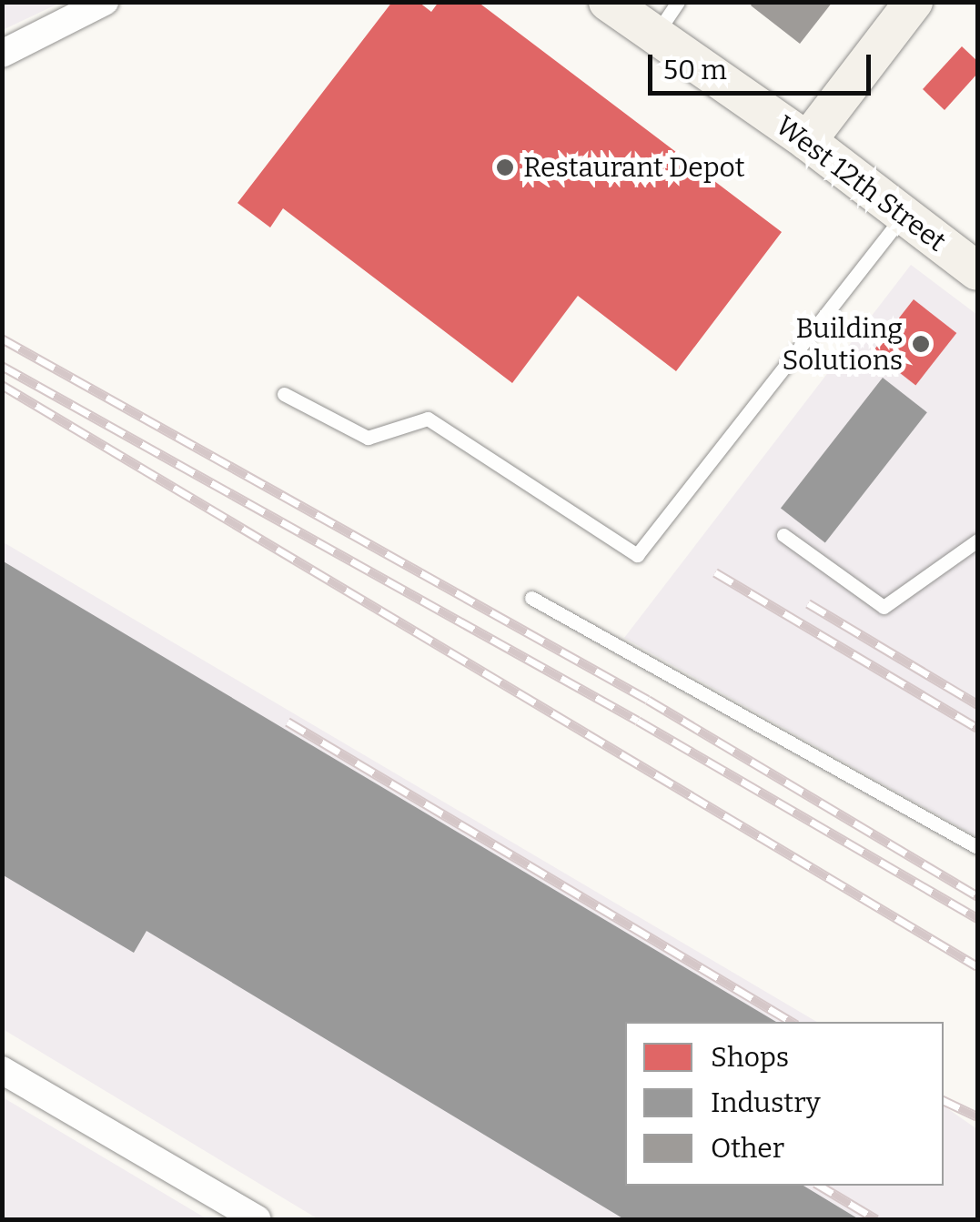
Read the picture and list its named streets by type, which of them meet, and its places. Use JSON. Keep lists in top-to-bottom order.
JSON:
{
  "streets": {
    "main road": ["West 12th Street"]
  },
  "places": ["Restaurant Depot", "Building Solutions"],
  "legend": ["Shops", "Industry", "Other"],
  "scale_bar": "50 m"
}
